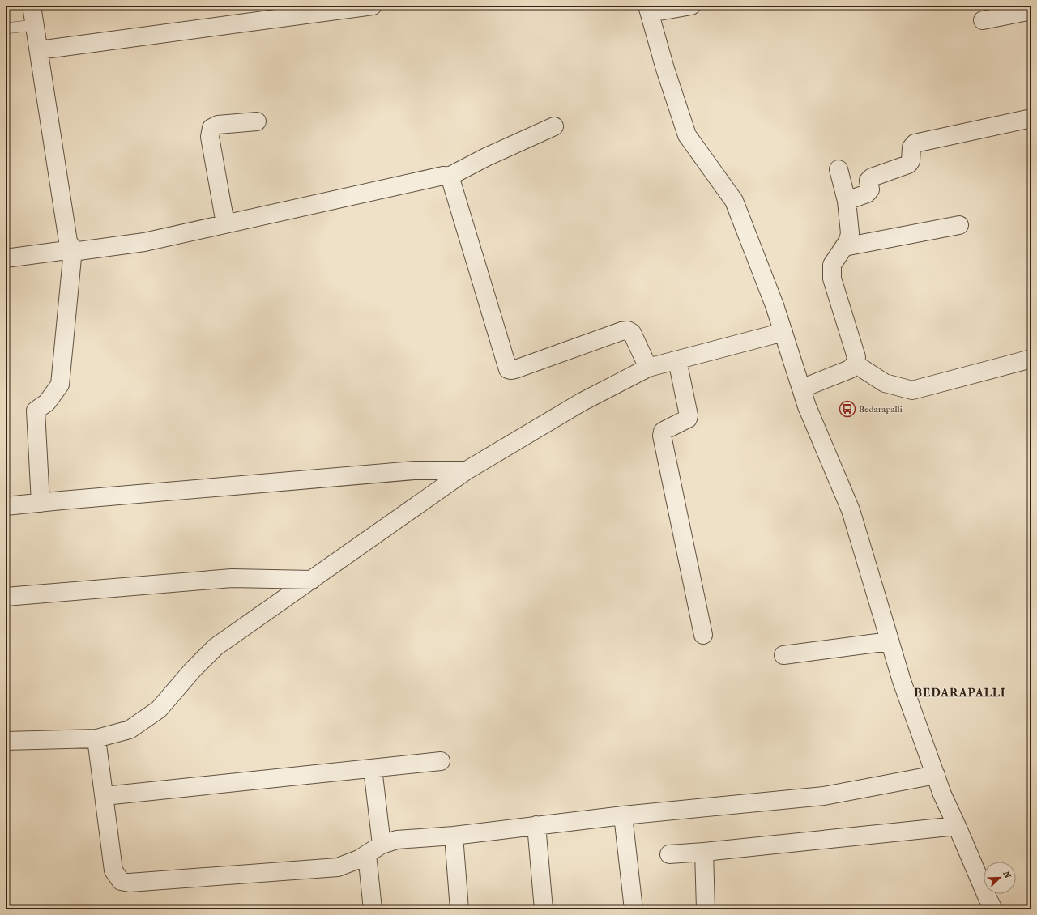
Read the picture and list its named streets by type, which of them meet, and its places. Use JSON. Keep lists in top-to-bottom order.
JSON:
{
  "districts": ["BEDARAPALLI"],
  "places": {
    "bus stop": ["Bedarapalli"]
  },
  "north": "top right"
}
